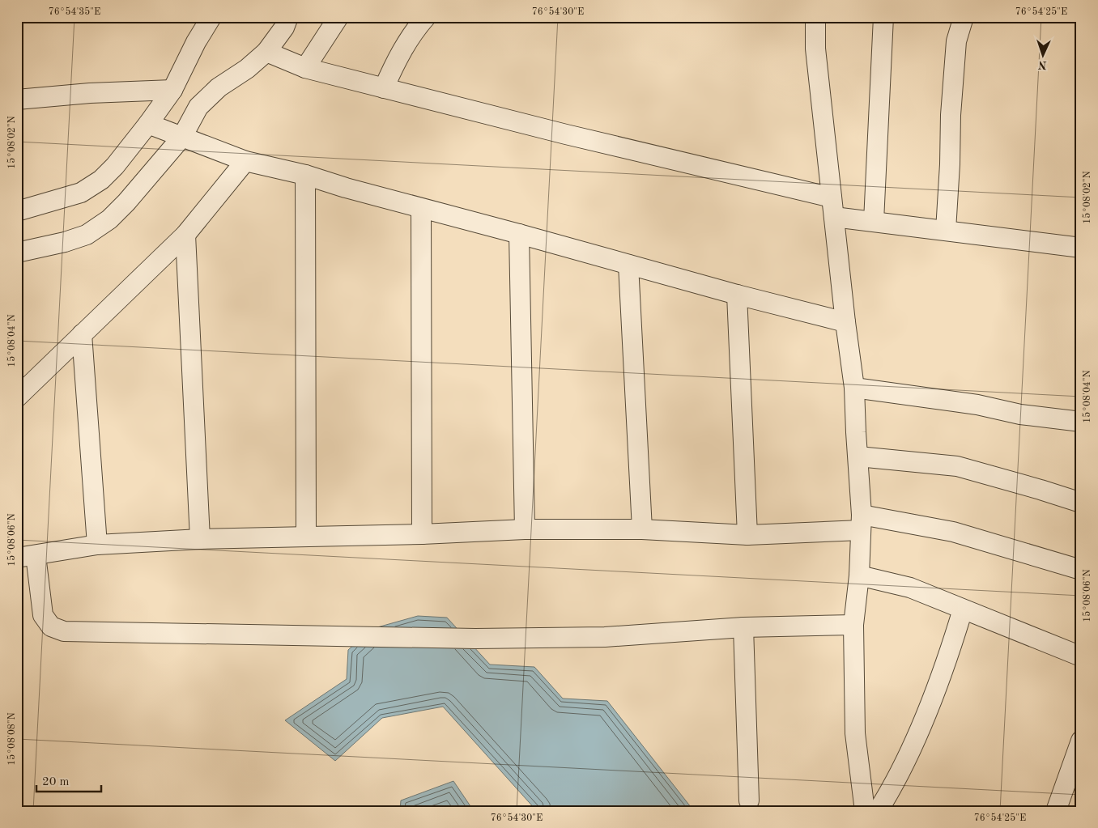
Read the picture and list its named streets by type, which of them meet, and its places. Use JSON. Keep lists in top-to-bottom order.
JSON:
{
  "scale_bar": "20 m",
  "north": "bottom",
  "coordinates": [
    "76°54'35\"E",
    "76°54'30\"E",
    "76°54'25\"E",
    "15°08'02\"N",
    "15°08'04\"N",
    "15°08'06\"N",
    "15°08'08\"N"
  ]
}
